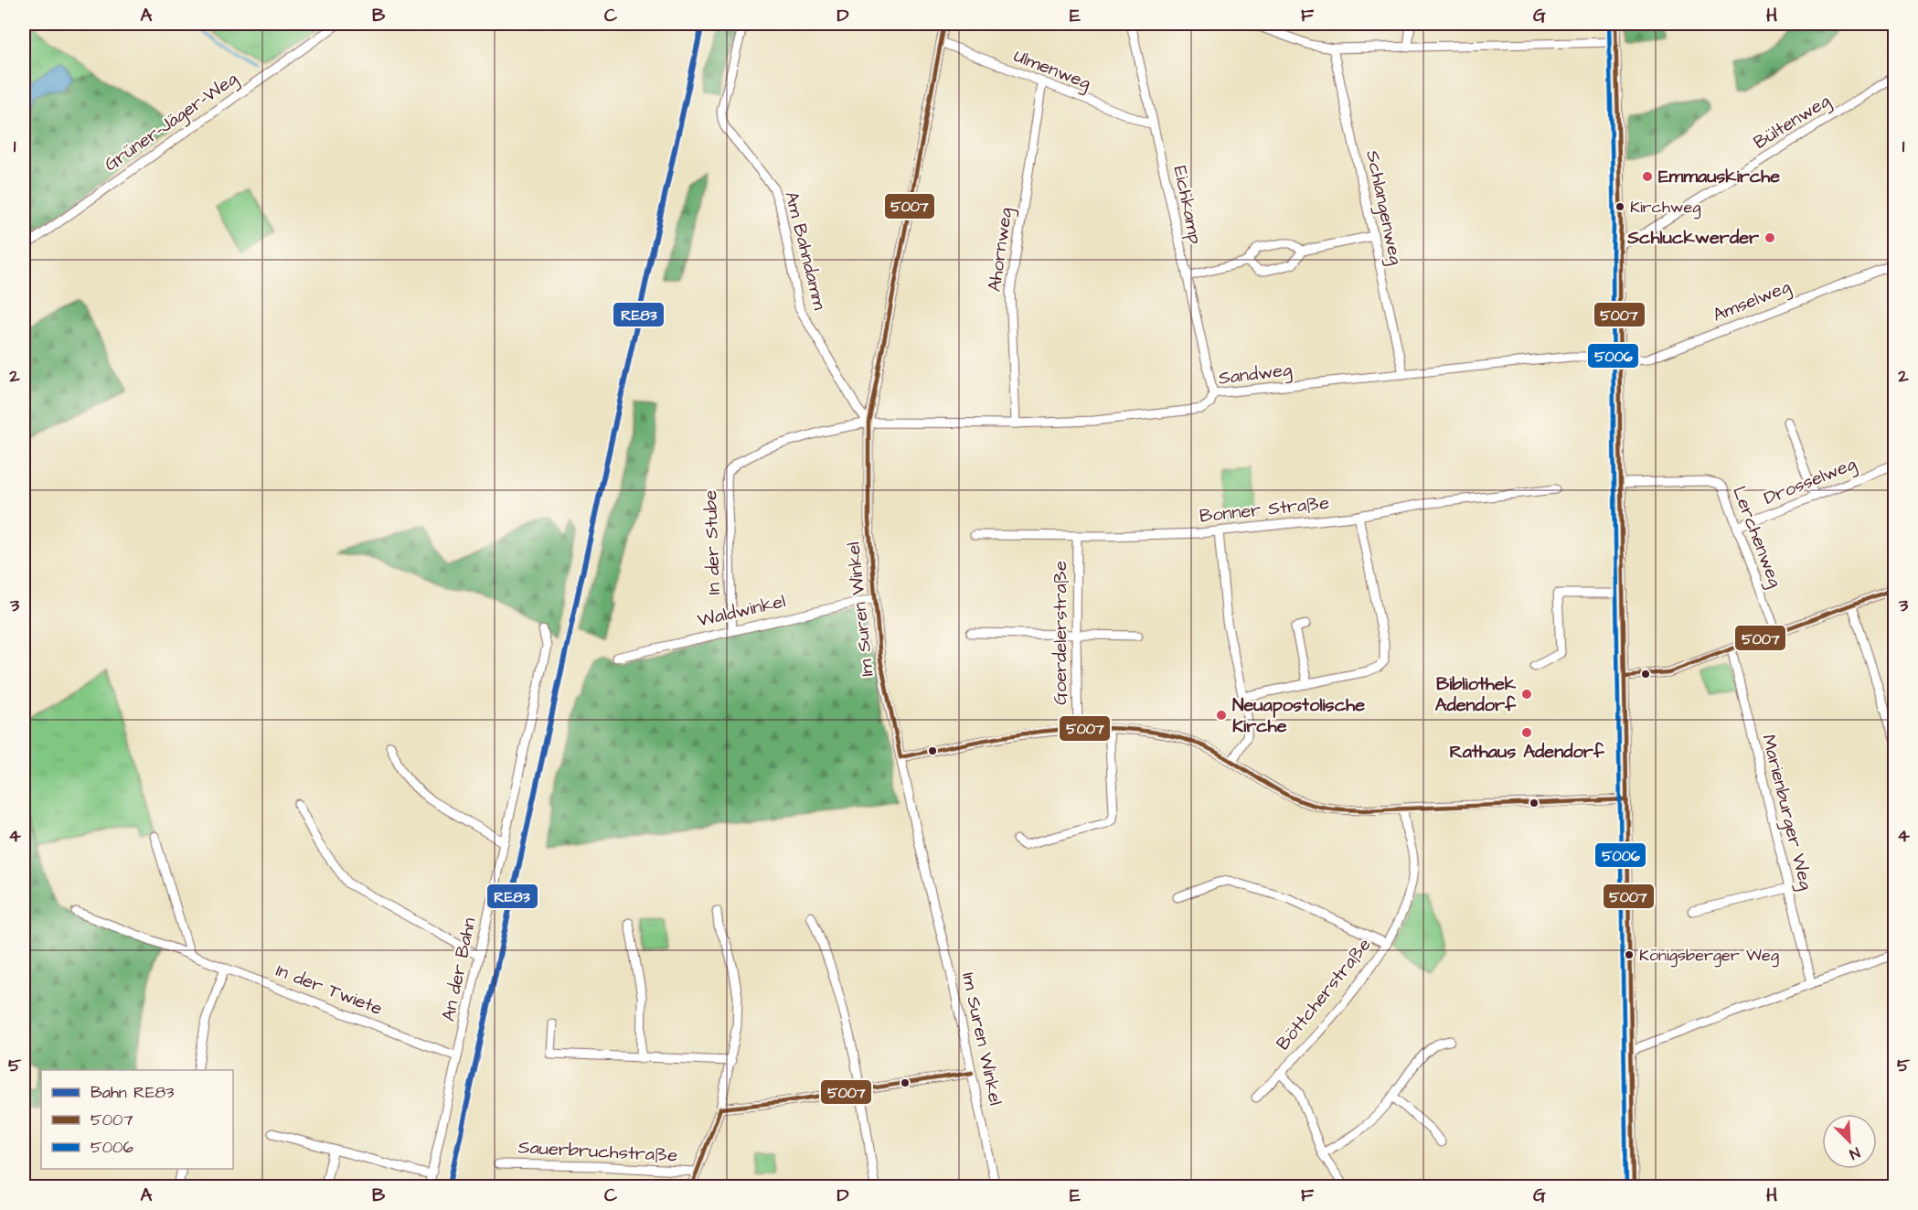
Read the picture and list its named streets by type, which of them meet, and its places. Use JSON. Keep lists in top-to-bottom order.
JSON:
{
  "streets": {
    "street": [
      "Ulmenweg",
      "Grüner-Jäger-Weg",
      "Bültenweg",
      "Eichkamp",
      "Schlangenweg",
      "Ahornweg",
      "Am Bahndamm",
      "Amselweg",
      "Sandweg",
      "Drosselweg",
      "Bonner Straße",
      "Lerchenweg",
      "In der Stube",
      "Im Suren Winkel",
      "Waldwinkel",
      "Goerdelerstraße",
      "Marienburger Weg",
      "An der Bahn",
      "In der Twiete",
      "Böttcherstraße",
      "Sauerbruchstraße"
    ]
  },
  "crossings": [
    ["Ulmenweg", "Eichkamp"],
    ["Ulmenweg", "Ahornweg"],
    ["Ulmenweg", "Im Suren Winkel"],
    ["Eichkamp", "Sandweg"],
    ["Schlangenweg", "Sandweg"],
    ["Ahornweg", "Sandweg"],
    ["Am Bahndamm", "Sandweg"],
    ["Am Bahndamm", "In der Stube"],
    ["Am Bahndamm", "Im Suren Winkel"],
    ["Amselweg", "Sandweg"],
    ["Sandweg", "In der Stube"],
    ["Sandweg", "Im Suren Winkel"],
    ["Drosselweg", "Lerchenweg"],
    ["Bonner Straße", "Goerdelerstraße"],
    ["In der Stube", "Im Suren Winkel"],
    ["In der Stube", "Waldwinkel"],
    ["Im Suren Winkel", "Waldwinkel"],
    ["An der Bahn", "In der Twiete"]
  ],
  "places": [
    "Emmauskirche",
    "Kirchweg",
    "Schluckwerder",
    "Bibliothek Adendorf",
    "Neuapostolische Kirche",
    "Rathaus Adendorf",
    "Königsberger Weg"
  ],
  "lines": ["rail line RE83", "transit line 5007", "transit line 5006"],
  "legend": ["Bahn RE83", "5007", "5006"],
  "north": "bottom right",
  "grid": {
    "columns": [
      "A",
      "B",
      "C",
      "D",
      "E",
      "F",
      "G",
      "H"
    ],
    "rows": [
      "1",
      "2",
      "3",
      "4",
      "5"
    ]
  }
}
